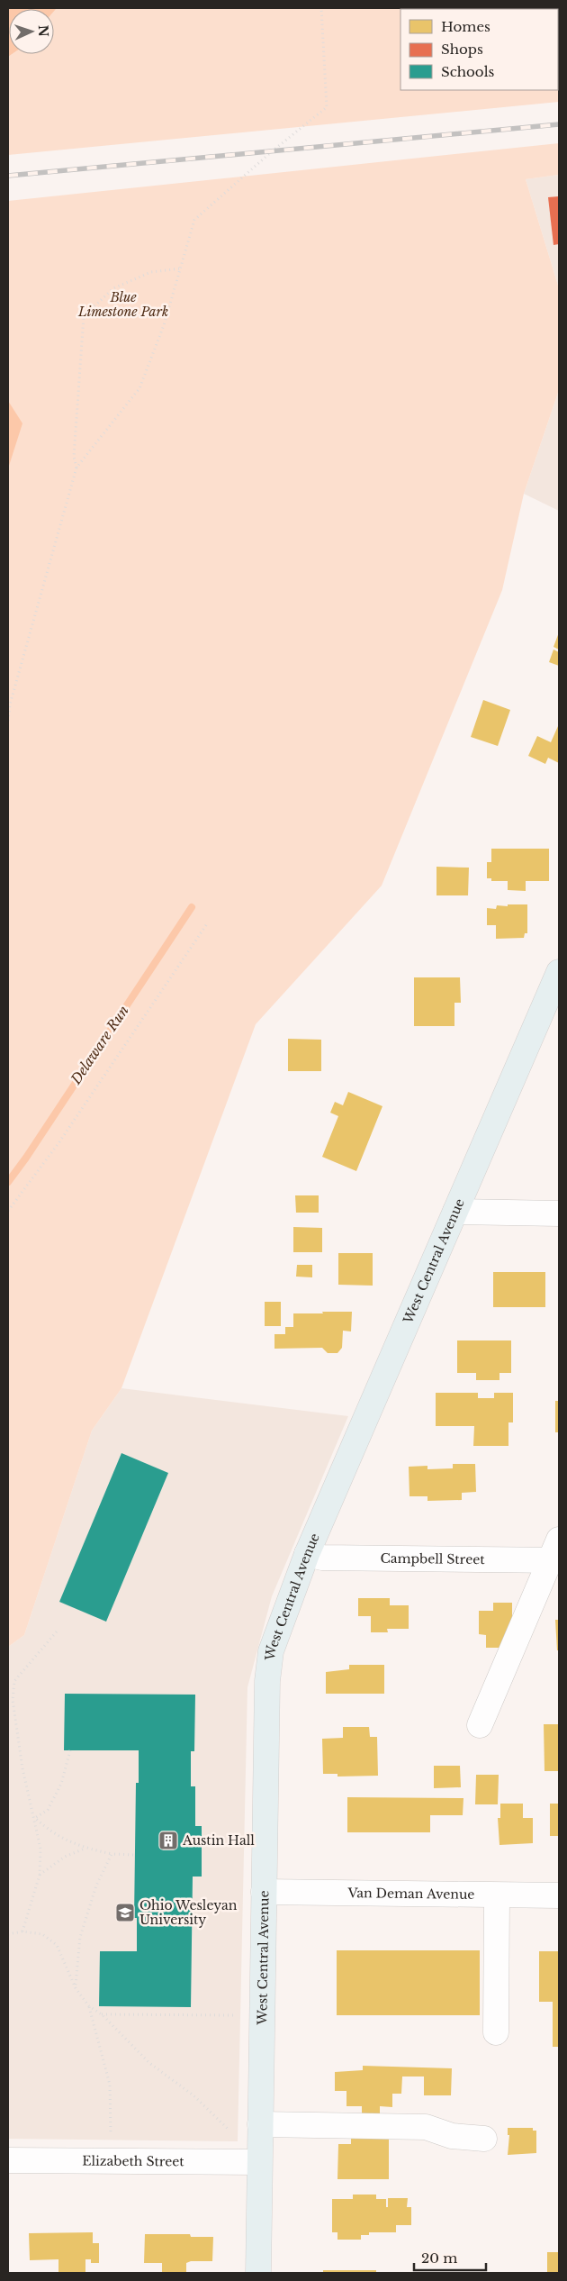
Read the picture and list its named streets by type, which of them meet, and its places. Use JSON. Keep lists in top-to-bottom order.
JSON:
{
  "streets": {
    "main road": ["West Central Avenue"],
    "street": ["Campbell Street", "Van Deman Avenue", "Elizabeth Street"]
  },
  "crossings": [
    ["West Central Avenue", "Campbell Street"],
    ["West Central Avenue", "Van Deman Avenue"],
    ["West Central Avenue", "Elizabeth Street"]
  ],
  "water": ["Delaware Run"],
  "parks": ["Blue Limestone Park"],
  "places": {
    "building": ["Austin Hall"],
    "school or university": ["Ohio Wesleyan University"]
  },
  "legend": ["Homes", "Shops", "Schools"],
  "scale_bar": "20 m",
  "north": "right"
}
